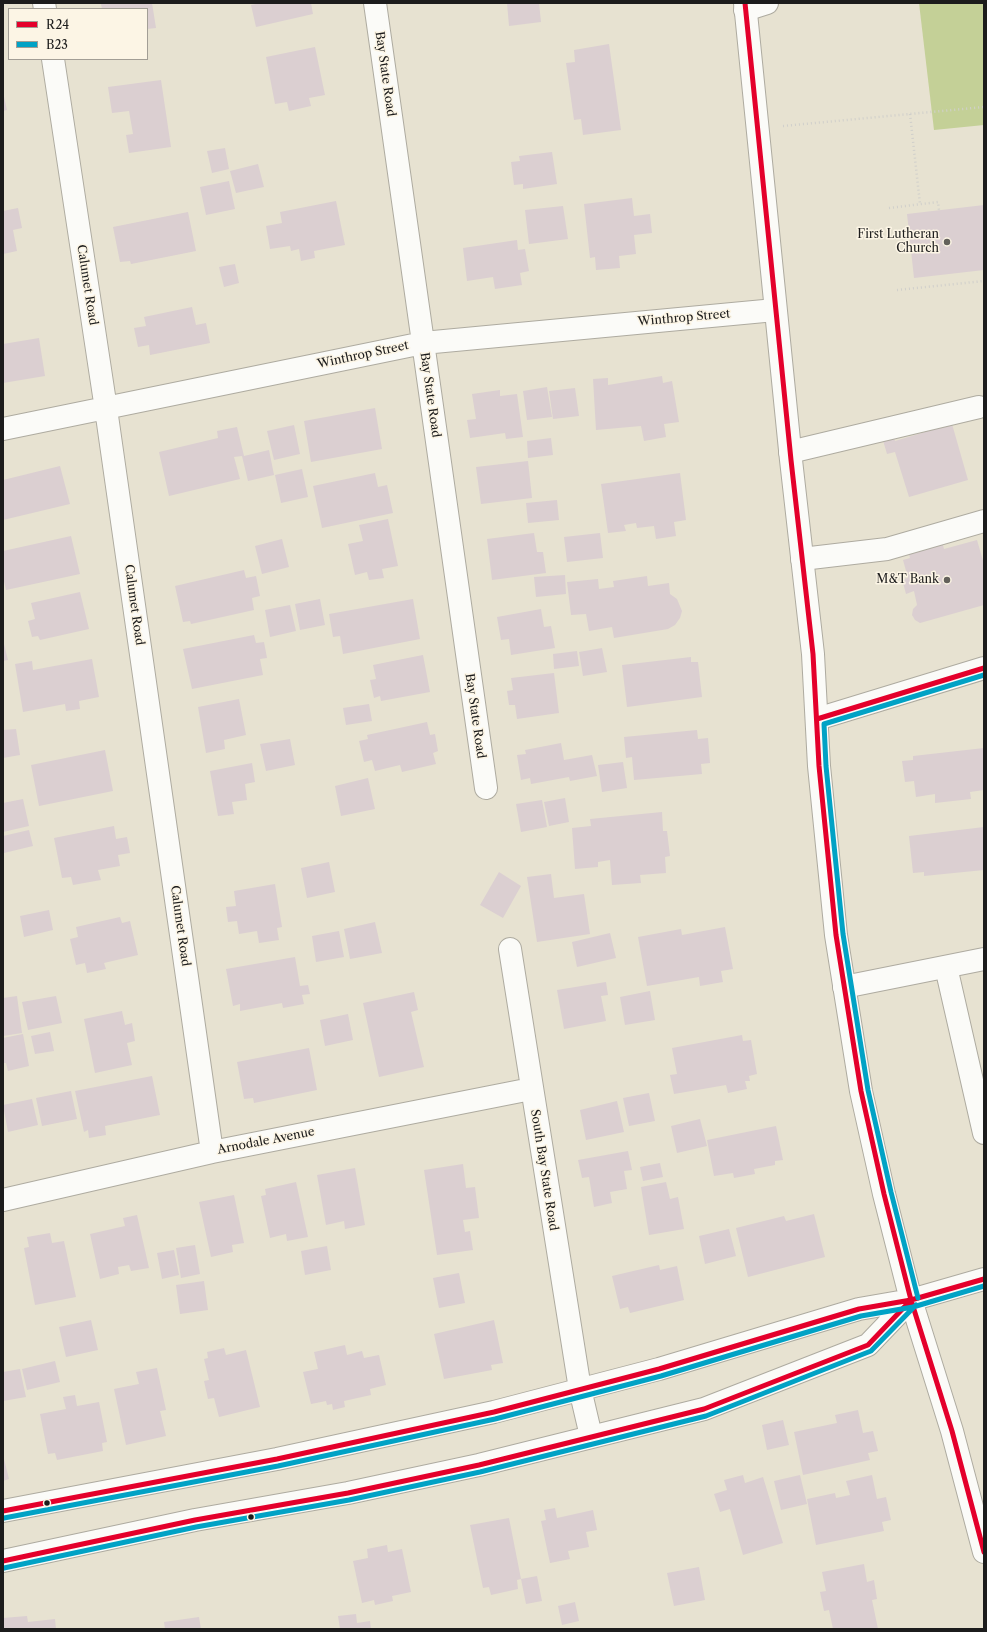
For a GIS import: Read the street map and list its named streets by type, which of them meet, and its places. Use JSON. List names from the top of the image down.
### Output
{
  "streets": {
    "street": [
      "Bay State Road",
      "Calumet Road",
      "Winthrop Street",
      "Arnodale Avenue",
      "South Bay State Road"
    ]
  },
  "crossings": [
    ["Bay State Road", "Winthrop Street"],
    ["Calumet Road", "Winthrop Street"],
    ["Calumet Road", "Arnodale Avenue"],
    ["Arnodale Avenue", "South Bay State Road"]
  ],
  "places": ["First Lutheran Church", "M&T Bank"],
  "lines": ["transit line R24", "transit line B23"],
  "legend": ["R24", "B23"]
}
